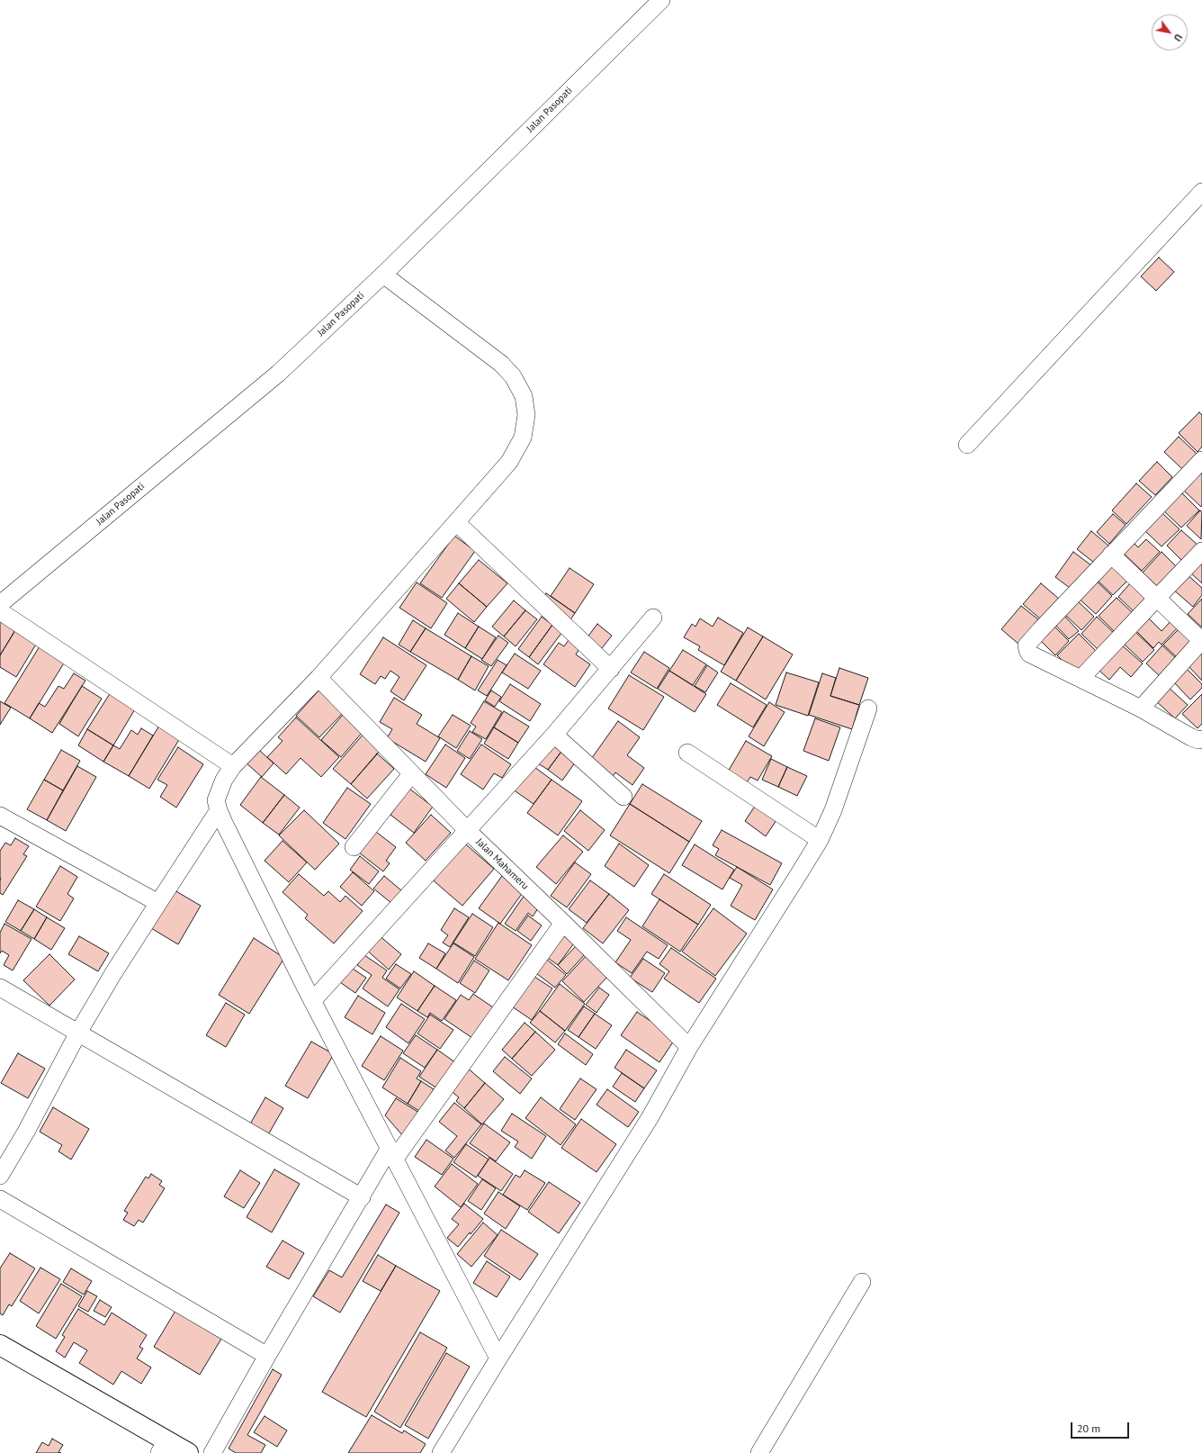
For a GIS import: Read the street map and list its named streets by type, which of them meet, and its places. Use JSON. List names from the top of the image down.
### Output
{
  "streets": {
    "street": ["Jalan Pasopati", "Jalan Mahameru"]
  },
  "scale_bar": "20 m",
  "north": "bottom right"
}
